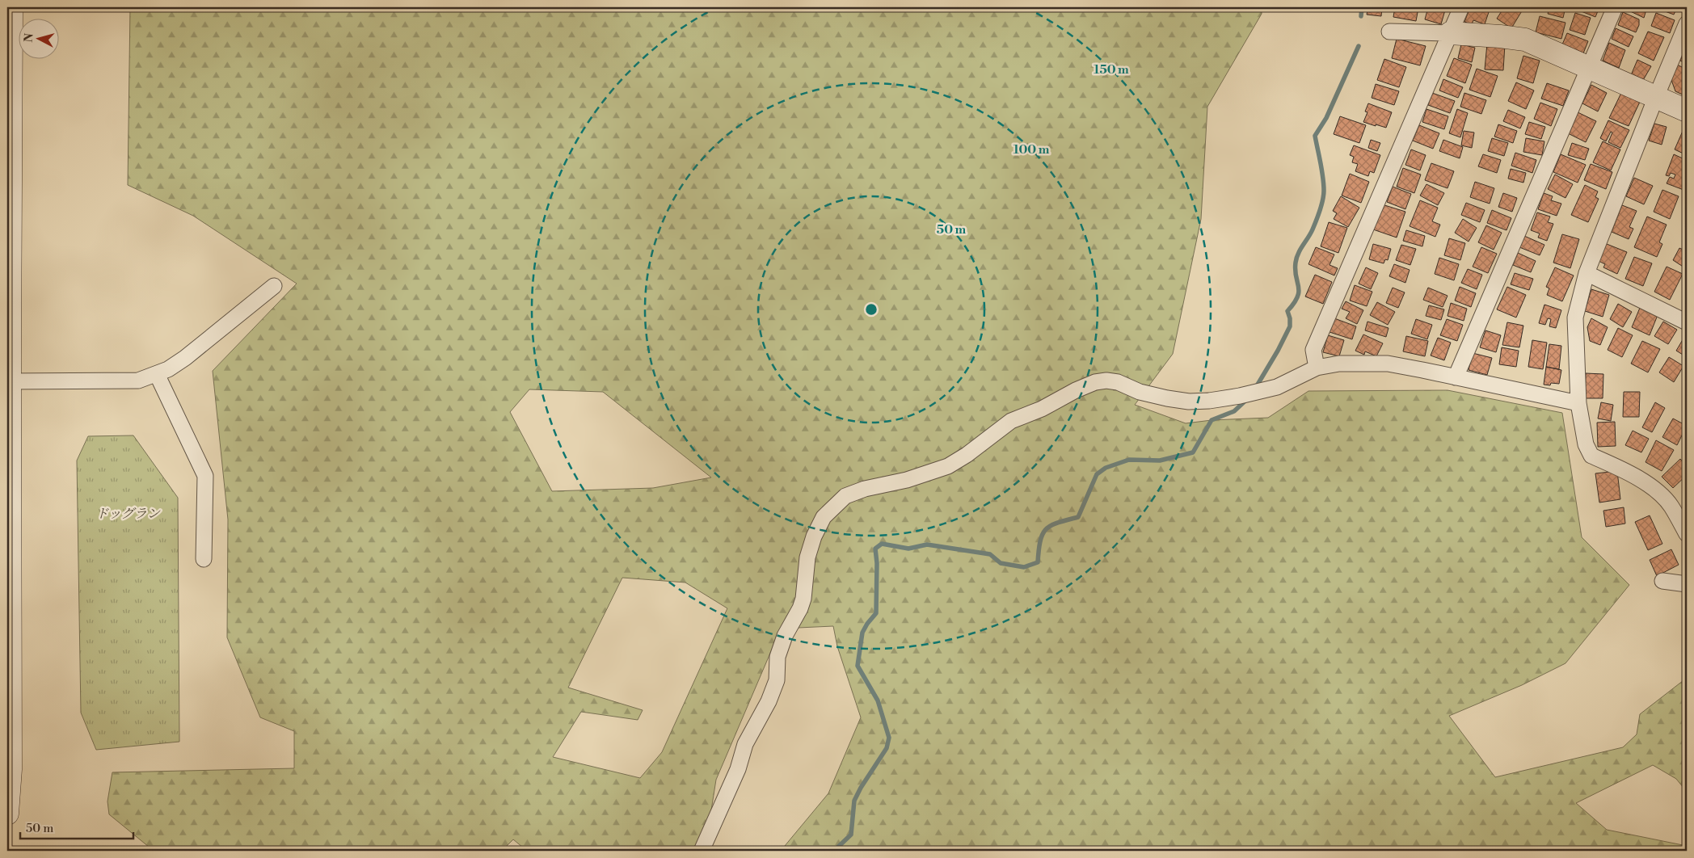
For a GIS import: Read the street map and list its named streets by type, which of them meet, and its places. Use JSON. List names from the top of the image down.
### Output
{
  "parks": ["ドッグラン"],
  "scale_bar": "50 m",
  "north": "left",
  "rings": ["150 m", "100 m", "50 m"]
}
